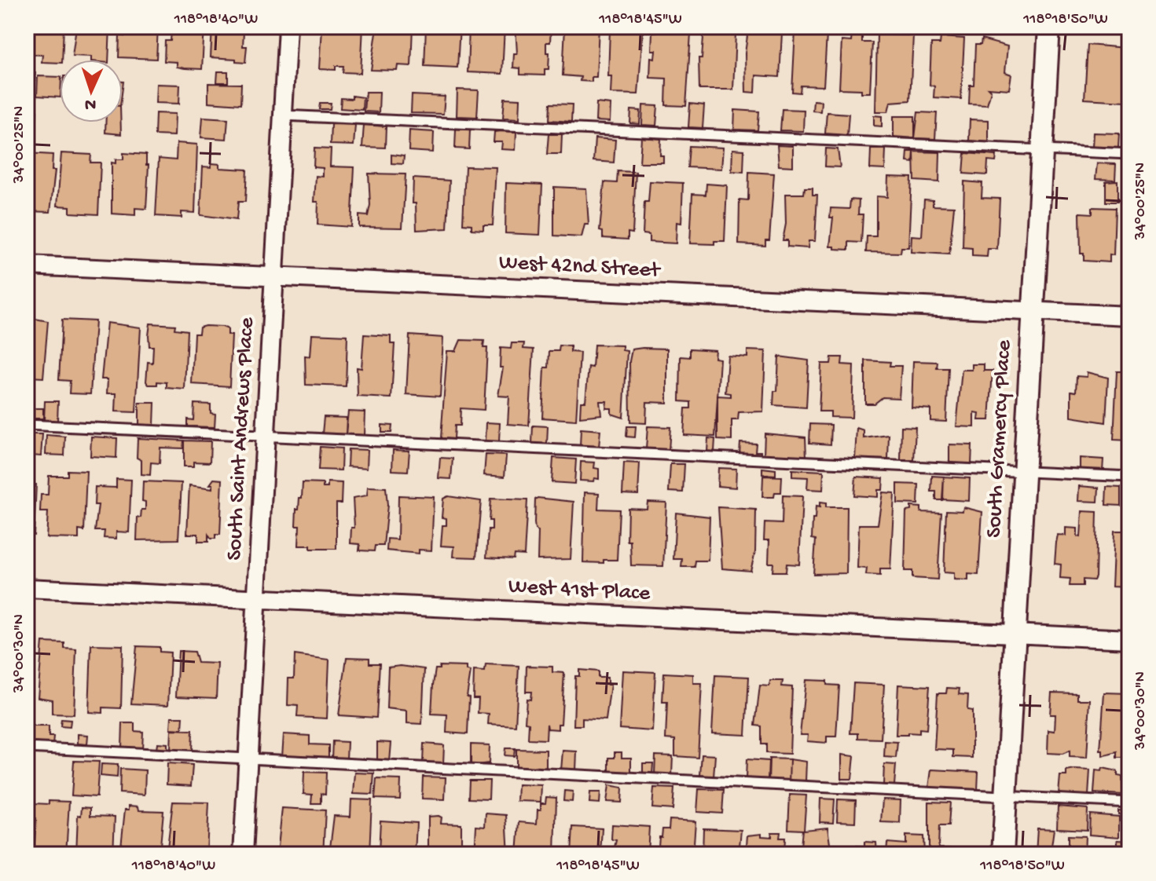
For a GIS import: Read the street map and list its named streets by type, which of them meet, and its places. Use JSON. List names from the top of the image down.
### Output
{
  "streets": {
    "street": [
      "West 42nd Street",
      "South Saint Andrews Place",
      "South Gramercy Place",
      "West 41st Place"
    ]
  },
  "crossings": [
    ["West 42nd Street", "South Saint Andrews Place"],
    ["West 42nd Street", "South Gramercy Place"],
    ["South Saint Andrews Place", "West 41st Place"],
    ["South Gramercy Place", "West 41st Place"]
  ],
  "north": "bottom",
  "coordinates": [
    "118°18'40\"W",
    "118°18'45\"W",
    "118°18'50\"W",
    "34°00'25\"N",
    "34°00'30\"N"
  ]
}
